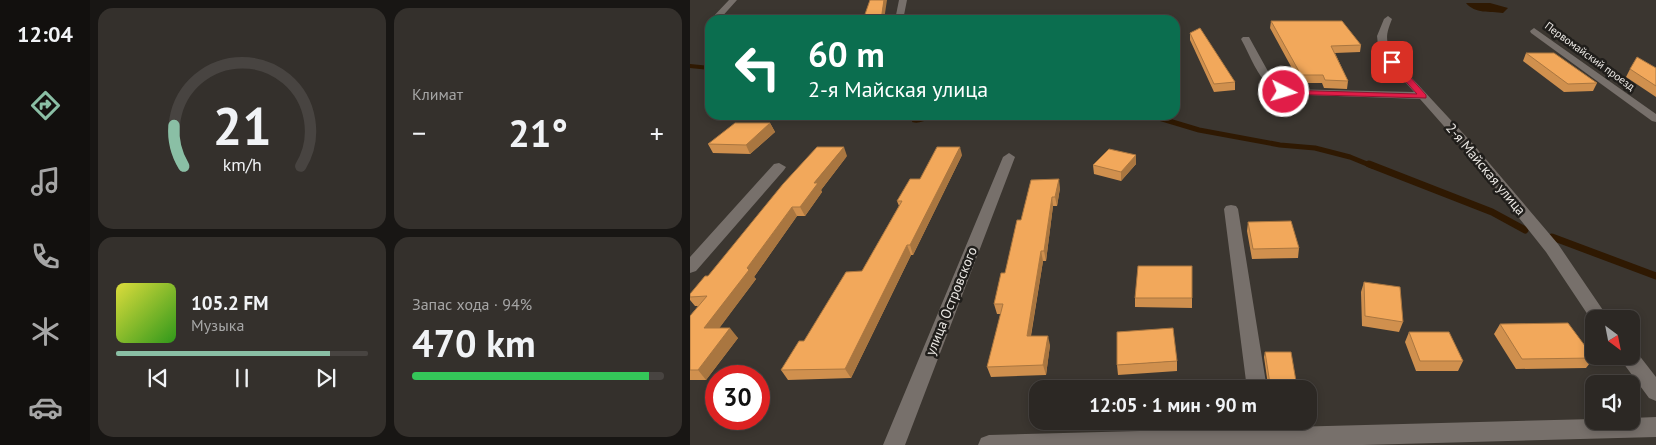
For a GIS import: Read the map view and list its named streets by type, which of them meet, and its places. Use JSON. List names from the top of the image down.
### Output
{
  "streets": {
    "street": ["Первомайский проезд", "2-я Майская улица", "улица Островского"]
  },
  "north": "bottom right",
  "page": {
    "tabs": "12:04",
    "tile": [
      "Климат",
      ["Запас хода · 94%", "470 km"]
    ],
    "turn": ["60 m", "2-я Майская улица"],
    "heat": ["−", "21°", "+"],
    "song": ["105.2 FM", "Музыка"],
    "limit": "30",
    "trip": "12:05 · 1 мин · 90 m",
    "gauge": ["21", "km/h"]
  }
}
